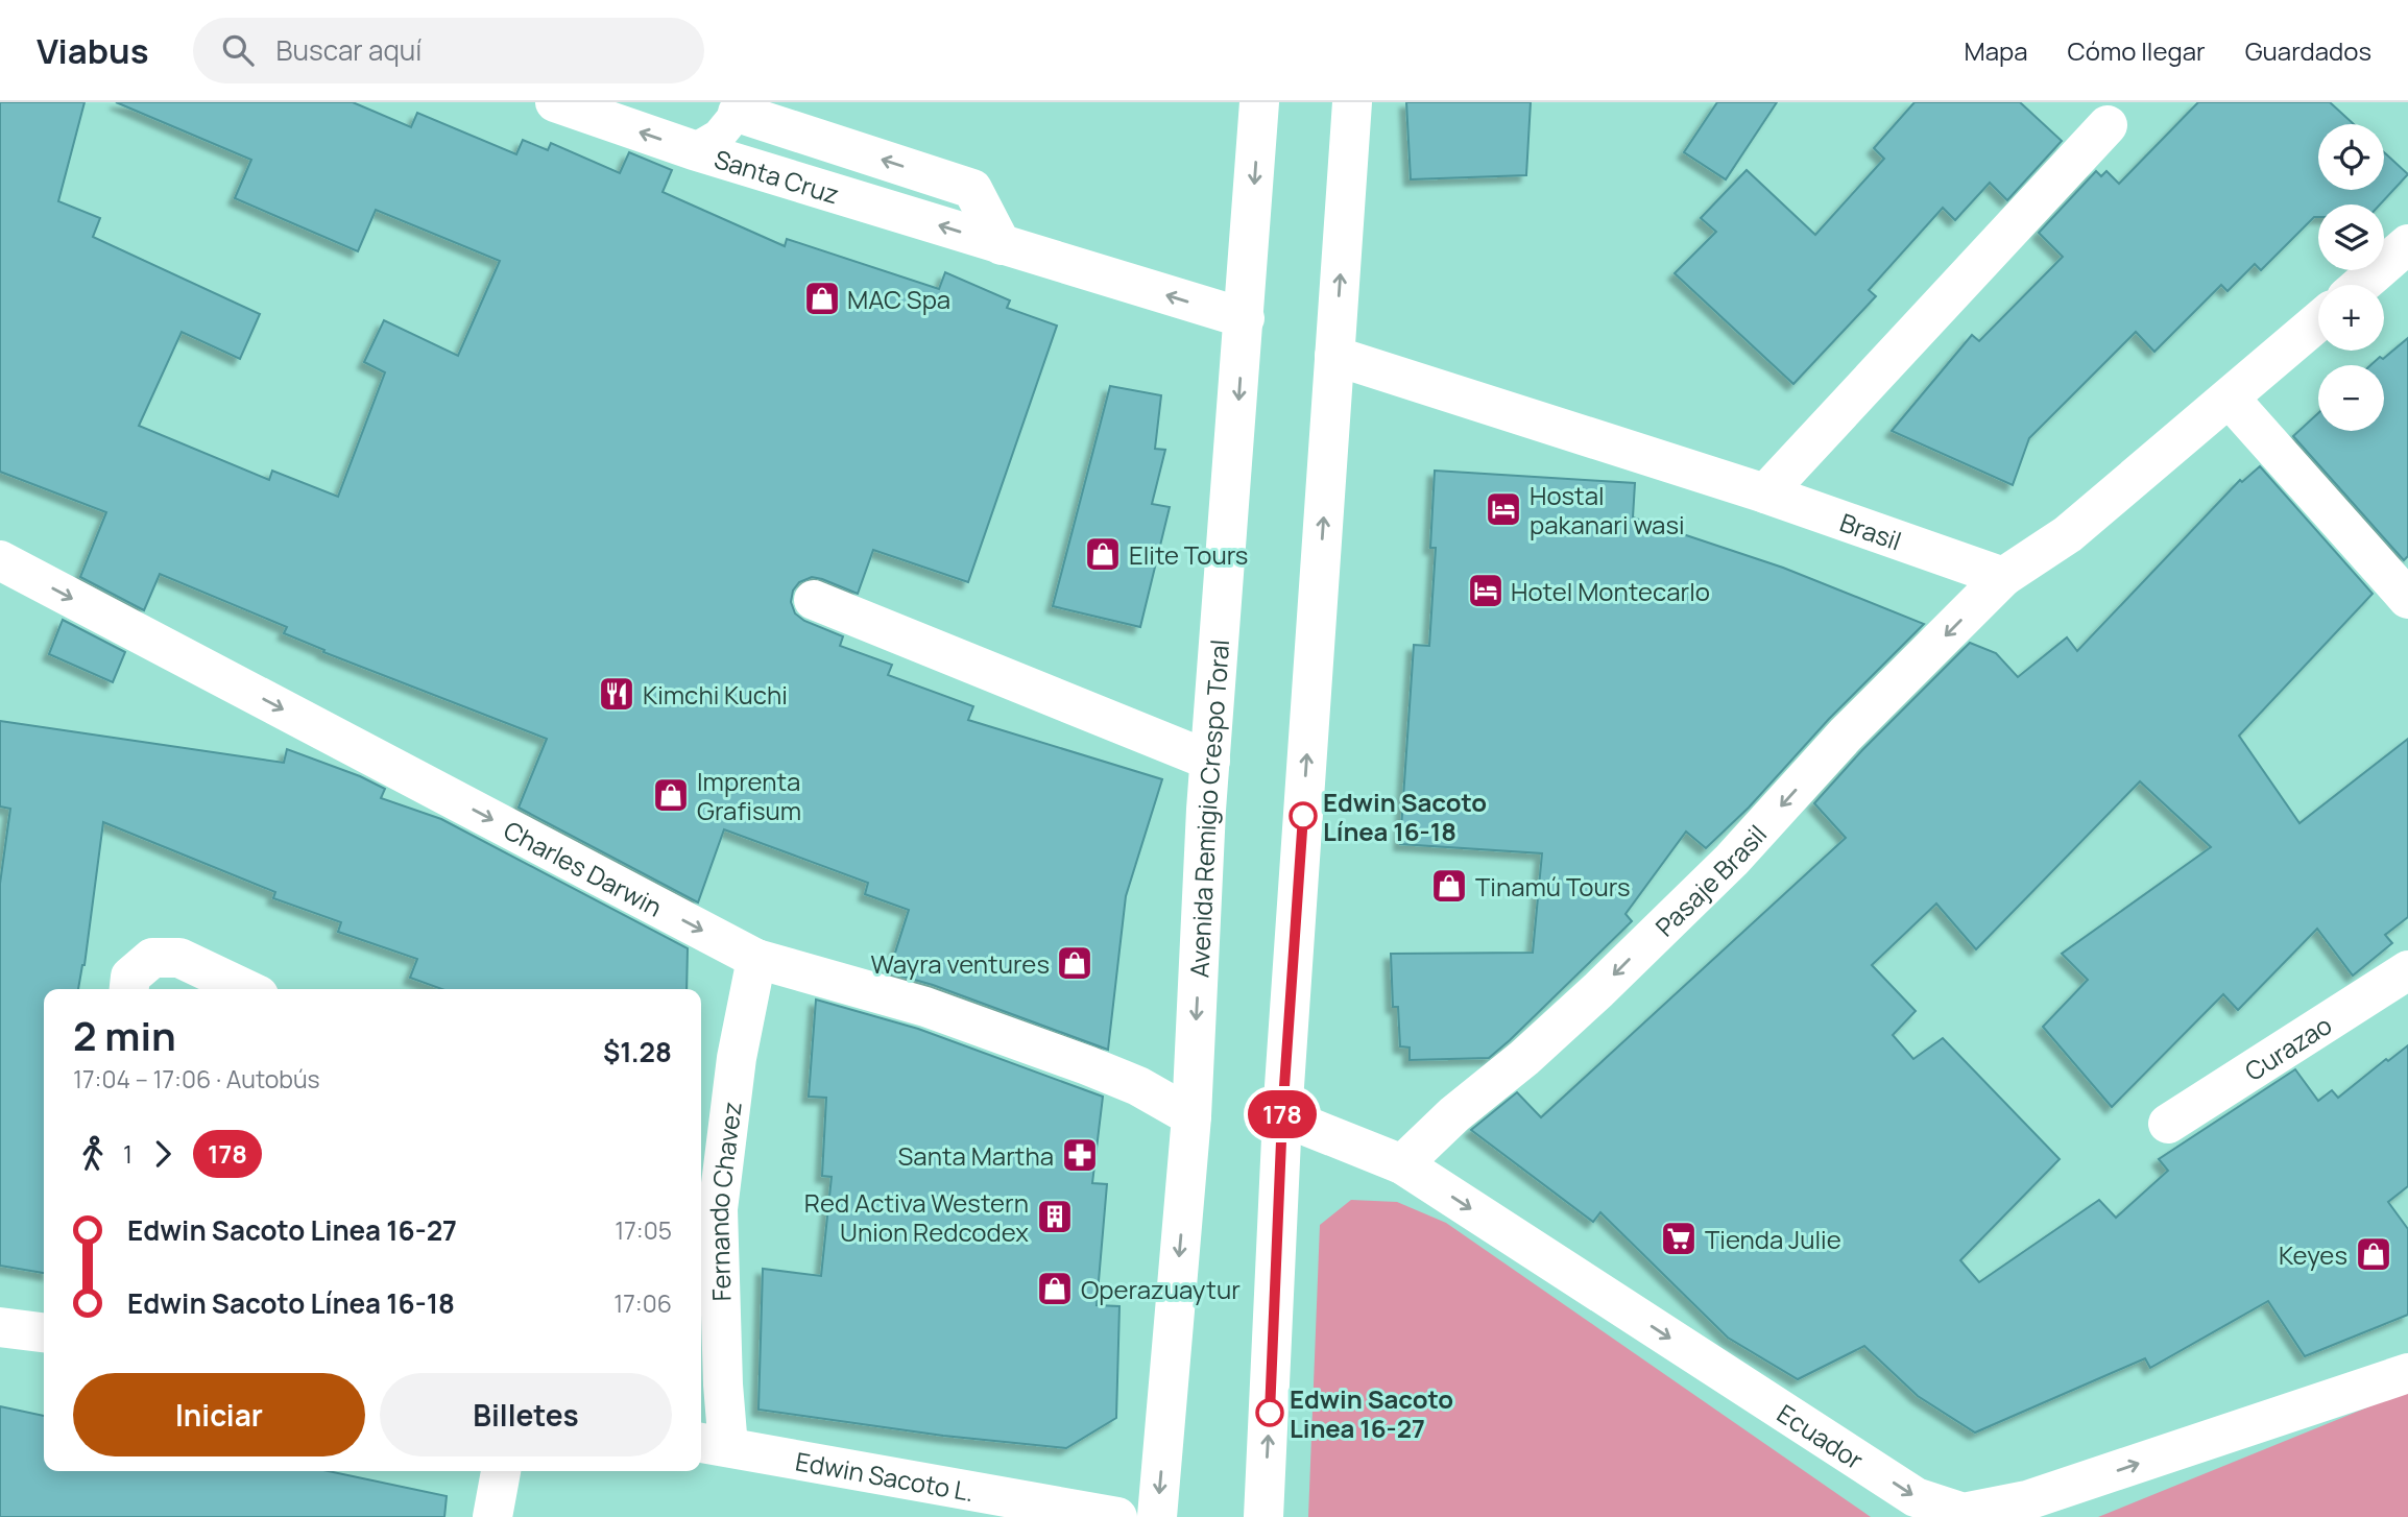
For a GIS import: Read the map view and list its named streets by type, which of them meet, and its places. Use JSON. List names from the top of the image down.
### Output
{
  "streets": {
    "street": [
      "Santa Cruz",
      "Brasil",
      "Avenida Remigio Crespo Toral",
      "Charles Darwin",
      "Pasaje Brasil",
      "Curazao",
      "Fernando Chavez",
      "Ecuador",
      "Edwin Sacoto L."
    ]
  },
  "crossings": [
    ["Santa Cruz", "Avenida Remigio Crespo Toral"],
    ["Brasil", "Pasaje Brasil"],
    ["Avenida Remigio Crespo Toral", "Charles Darwin"],
    ["Charles Darwin", "Fernando Chavez"],
    ["Pasaje Brasil", "Ecuador"],
    ["Fernando Chavez", "Edwin Sacoto L."]
  ],
  "one_way": [
    "Santa Cruz",
    "Charles Darwin",
    "Pasaje Brasil",
    "Ecuador"
  ],
  "places": {
    "shop": [
      "MAC Spa",
      "Elite Tours",
      "Imprenta Grafisum",
      "Tinamú Tours",
      "Wayra ventures",
      "Keyes",
      "Operazuaytur"
    ],
    "hotel": ["Hostal pakanari wasi", "Hotel Montecarlo"],
    "restaurant": ["Kimchi Kuchi"],
    "other": ["Edwin Sacoto Línea 16-18", "Edwin Sacoto Linea 16-27"],
    "pharmacy": ["Santa Martha"],
    "building": ["Red Activa Western Union Redcodex"],
    "supermarket": ["Tienda Julie"]
  },
  "lines": ["bus line 178"],
  "page": {
    "header": "Viabus",
    "search": "Buscar aquí",
    "nav": ["Mapa", "Cómo llegar", "Guardados"],
    "on_map": "178",
    "map_buttons": ["+", "−"],
    "heading": ["2 min", "17:04 – 17:06 · Autobús", "$1.28"],
    "legs": ["1", "178"],
    "list": [
      {
        "name": "Edwin Sacoto Linea 16-27",
        "value": "17:05"
      },
      {
        "name": "Edwin Sacoto Línea 16-18",
        "value": "17:06"
      }
    ],
    "buttons": ["Iniciar", "Billetes"]
  }
}
